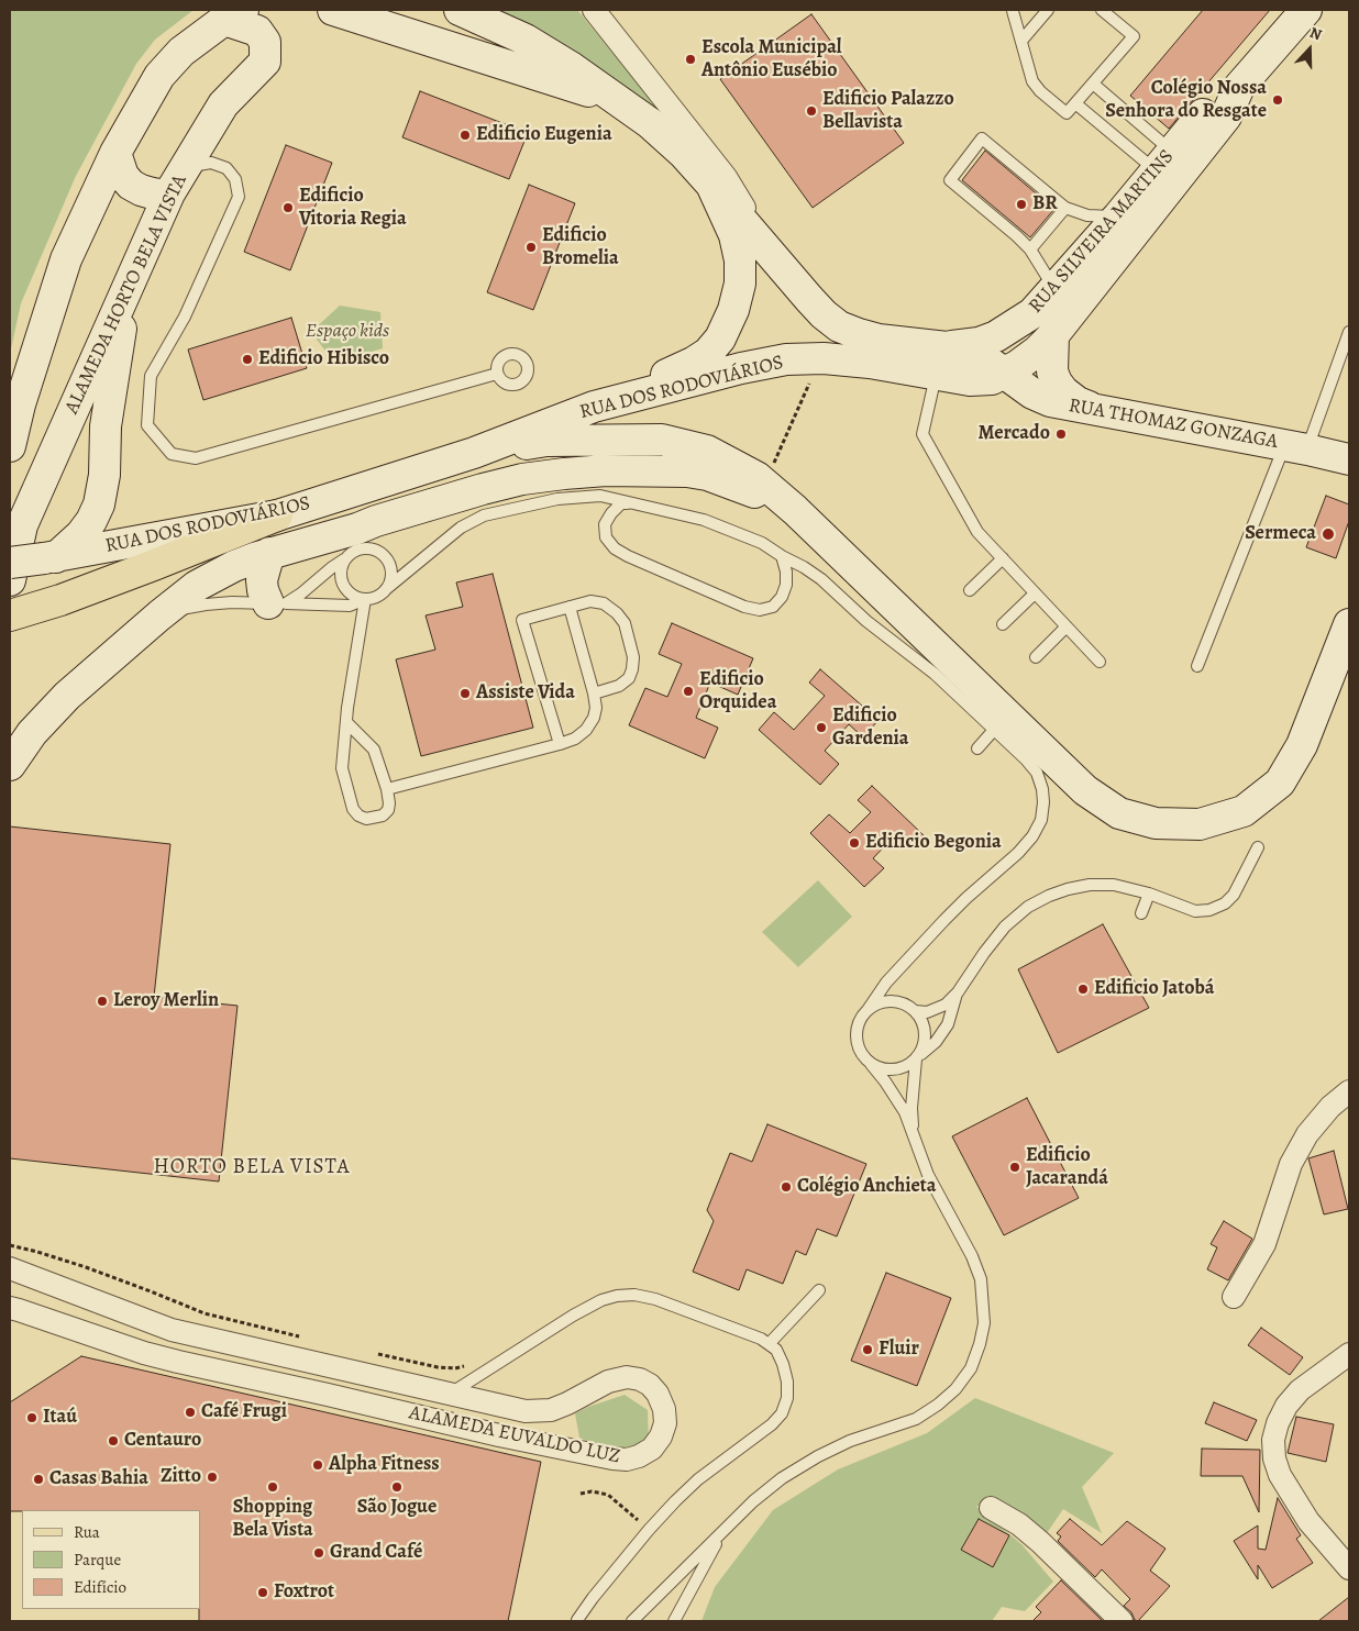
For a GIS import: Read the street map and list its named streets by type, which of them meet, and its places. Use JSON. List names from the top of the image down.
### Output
{
  "streets": {
    "main road": [
      "RUA SILVEIRA MARTINS",
      "ALAMEDA HORTO BELA VISTA",
      "RUA DOS RODOVIÁRIOS",
      "RUA THOMAZ GONZAGA"
    ],
    "street": ["ALAMEDA EUVALDO LUZ"]
  },
  "crossings": [
    ["RUA SILVEIRA MARTINS", "RUA DOS RODOVIÁRIOS"],
    ["RUA SILVEIRA MARTINS", "RUA THOMAZ GONZAGA"],
    ["RUA DOS RODOVIÁRIOS", "RUA THOMAZ GONZAGA"]
  ],
  "districts": ["HORTO BELA VISTA"],
  "parks": ["Espaço kids"],
  "places": [
    "Escola Municipal Antônio Eusébio",
    "Colégio Nossa Senhora do Resgate",
    "Edificio Palazzo Bellavista",
    "Edificio Eugenia",
    "BR",
    "Edificio Vitoria Regia",
    "Edificio Bromelia",
    "Edificio Hibisco",
    "Mercado",
    "Sermeca",
    "Edificio Orquidea",
    "Assiste Vida",
    "Edificio Gardenia",
    "Edificio Begonia",
    "Edificio Jatobá",
    "Leroy Merlin",
    "Edificio Jacarandá",
    "Colégio Anchieta",
    "Fluir",
    "Café Frugi",
    "Itaú",
    "Centauro",
    "Alpha Fitness",
    "Zitto",
    "Casas Bahia",
    "Shopping Bela Vista",
    "São Jogue",
    "Grand Café",
    "Foxtrot"
  ],
  "legend": ["Rua", "Parque", "Edifício"],
  "north": "top"
}
